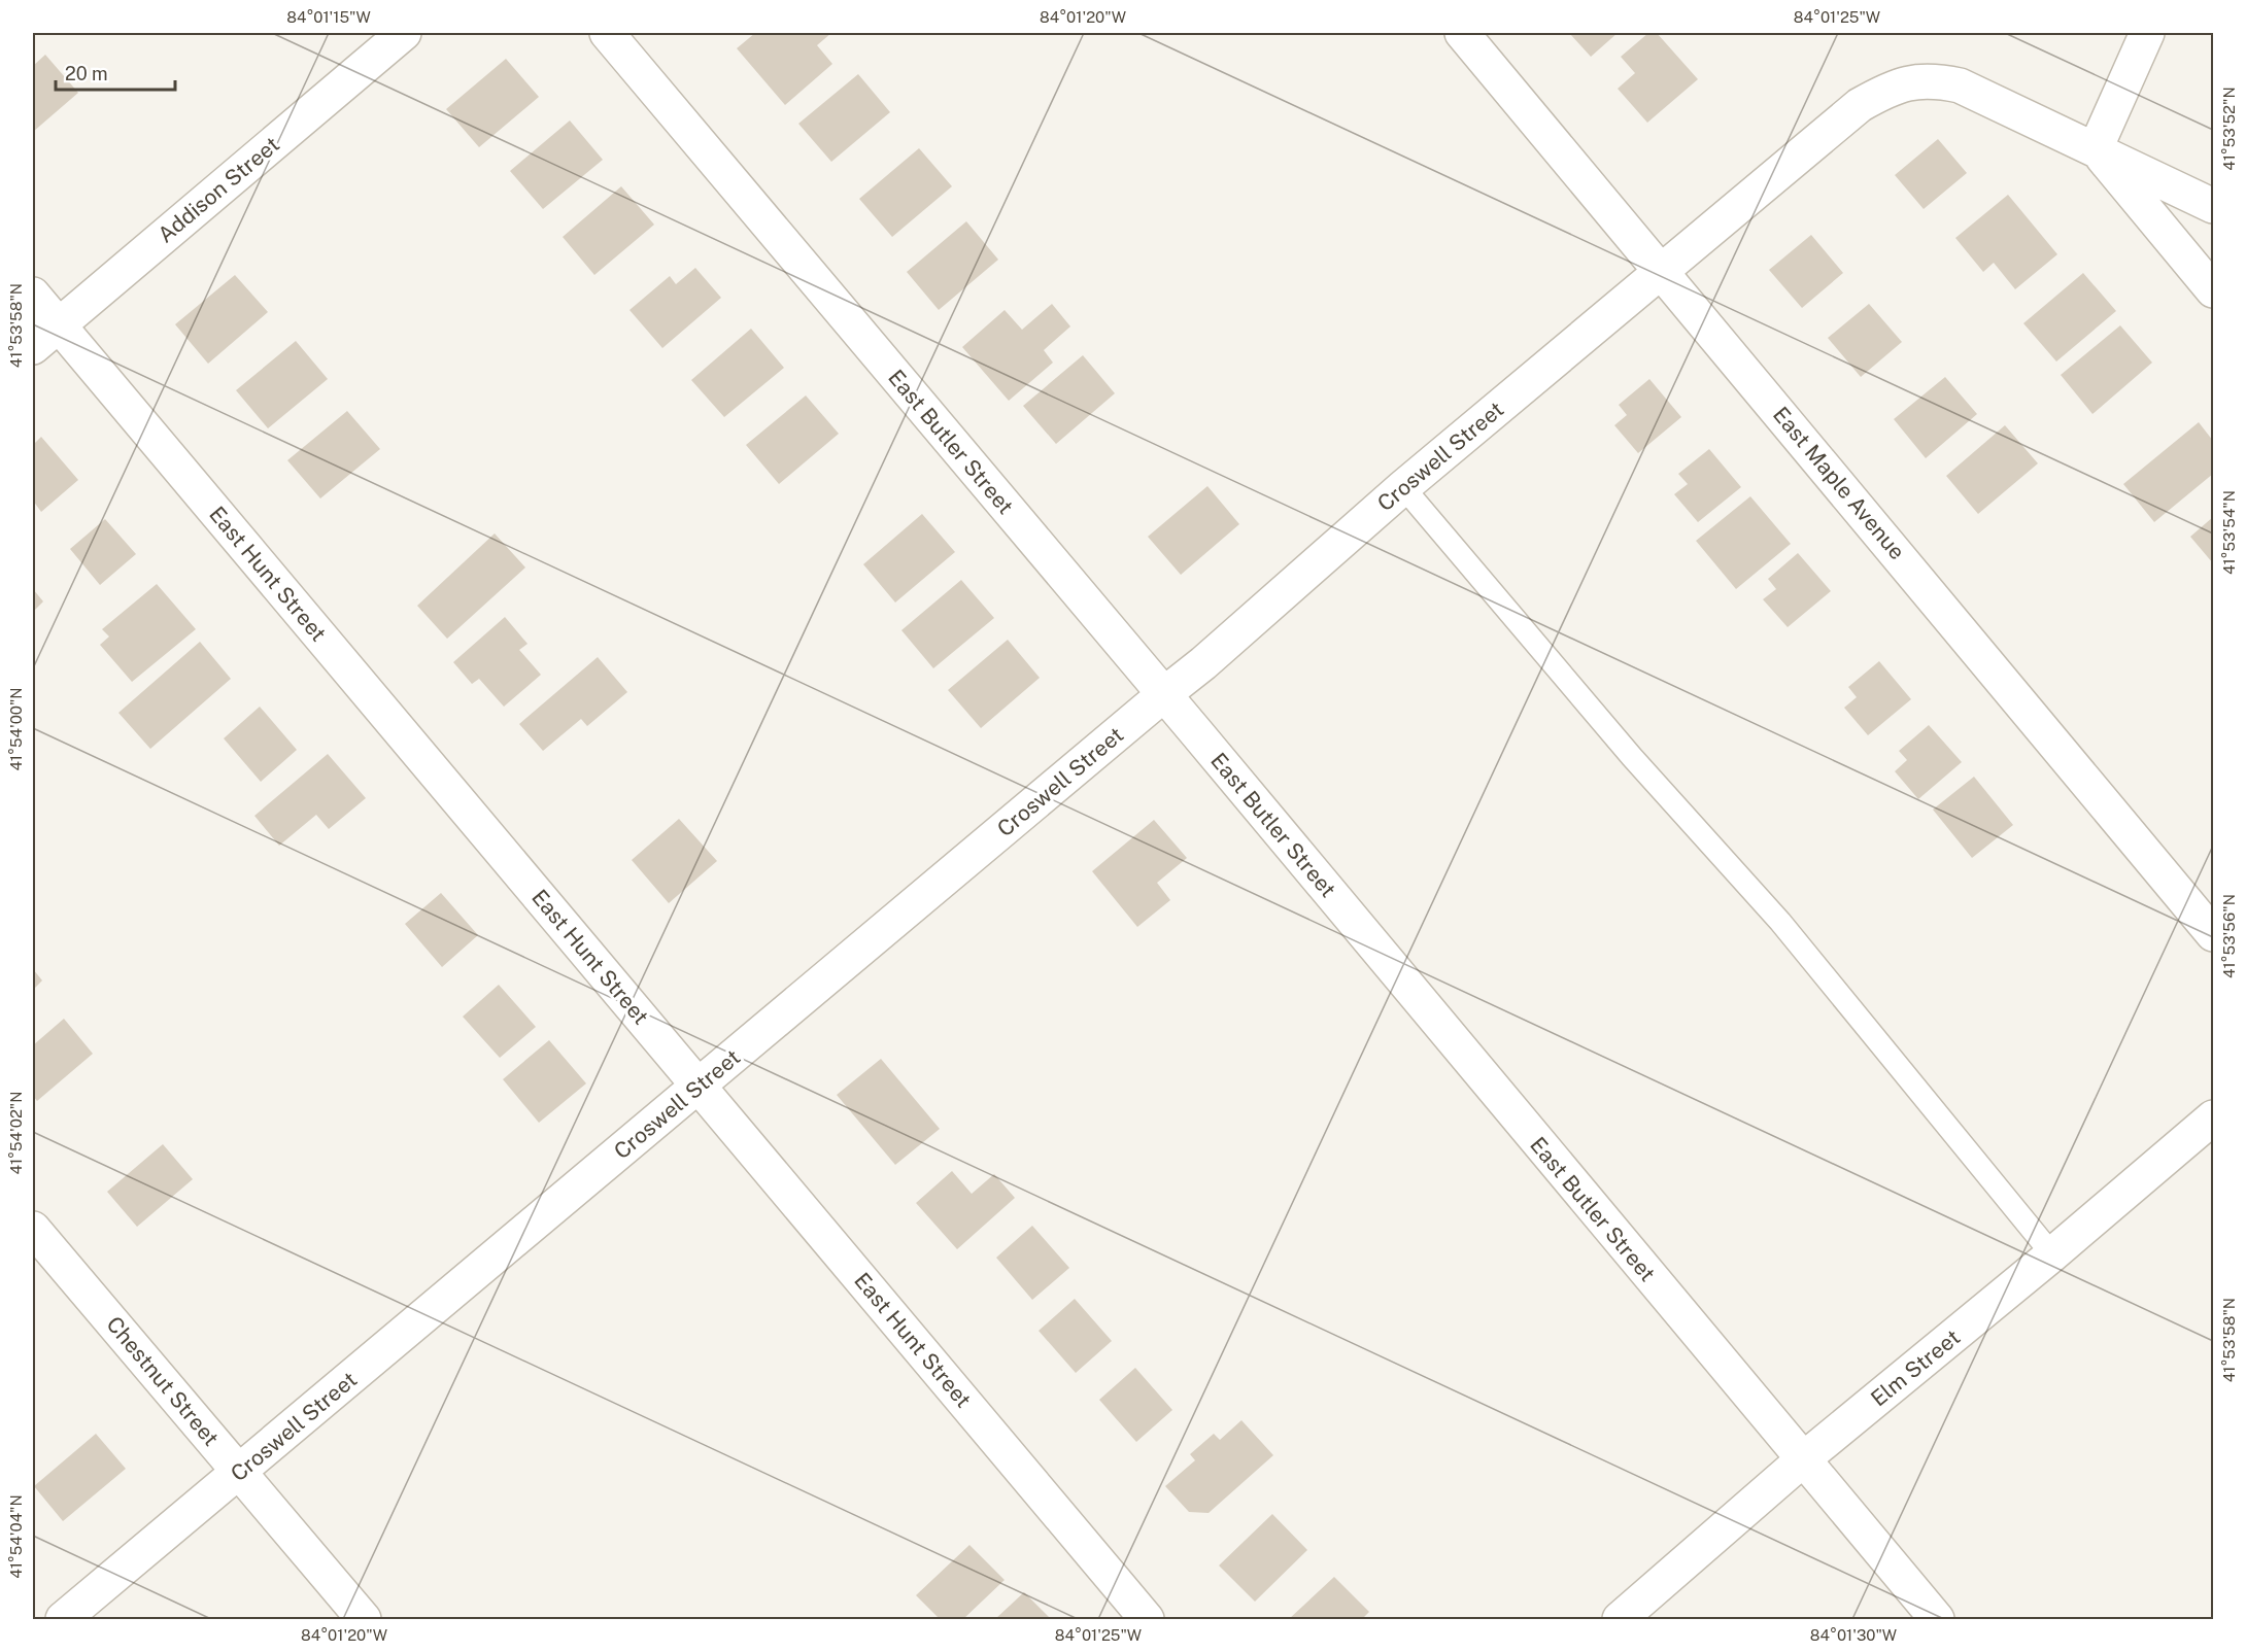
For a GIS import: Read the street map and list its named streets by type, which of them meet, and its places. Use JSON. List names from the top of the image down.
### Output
{
  "streets": {
    "street": [
      "Addison Street",
      "East Butler Street",
      "Croswell Street",
      "East Maple Avenue",
      "East Hunt Street",
      "Elm Street",
      "Chestnut Street"
    ]
  },
  "crossings": [
    ["Addison Street", "East Hunt Street"],
    ["East Butler Street", "Croswell Street"],
    ["East Butler Street", "Elm Street"],
    ["Croswell Street", "East Maple Avenue"],
    ["Croswell Street", "East Hunt Street"],
    ["Croswell Street", "Chestnut Street"]
  ],
  "scale_bar": "20 m",
  "coordinates": [
    "84°01'15\"W",
    "84°01'20\"W",
    "84°01'25\"W",
    "41°53'52\"N",
    "41°53'58\"N",
    "41°53'54\"N",
    "41°54'00\"N",
    "41°53'56\"N",
    "41°54'02\"N",
    "41°54'04\"N",
    "84°01'30\"W"
  ]
}
